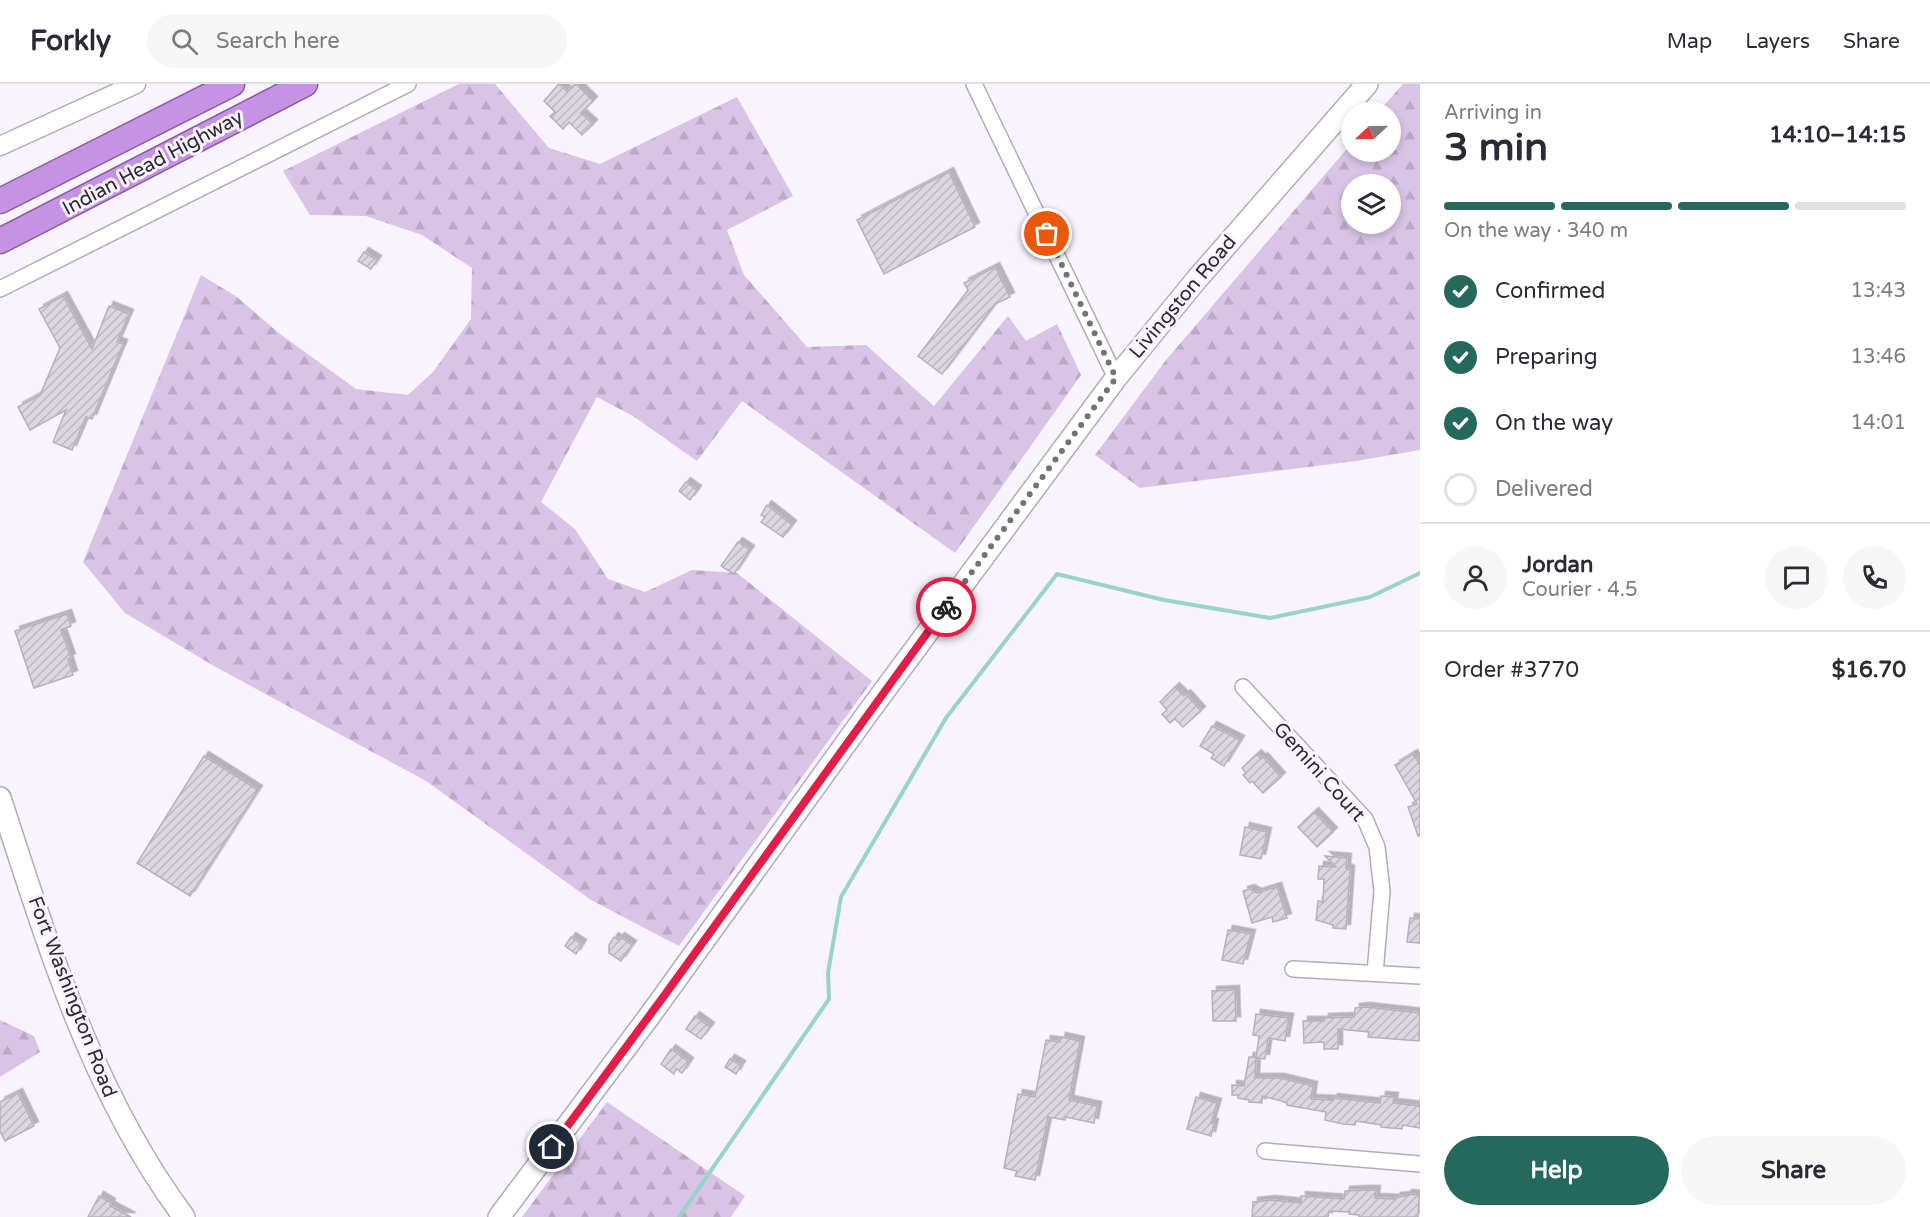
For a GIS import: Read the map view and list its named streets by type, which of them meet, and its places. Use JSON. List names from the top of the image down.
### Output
{
  "streets": {
    "highway": ["Indian Head Highway"],
    "main road": ["Livingston Road", "Fort Washington Road"],
    "street": ["Gemini Court"]
  },
  "north": "left",
  "page": {
    "header": "Forkly",
    "search": "Search here",
    "nav": ["Map", "Layers", "Share"],
    "heading": ["3 min", "Arriving in", "14:10–14:15"],
    "panel": [
      "Jordan",
      "Courier · 4.5",
      "Order #3770",
      "$16.70"
    ],
    "bar": "On the way · 340 m",
    "list": [
      ["Confirmed", "13:43"],
      ["Preparing", "13:46"],
      ["On the way", "14:01"],
      "Delivered"
    ],
    "buttons": ["Help", "Share"]
  }
}
